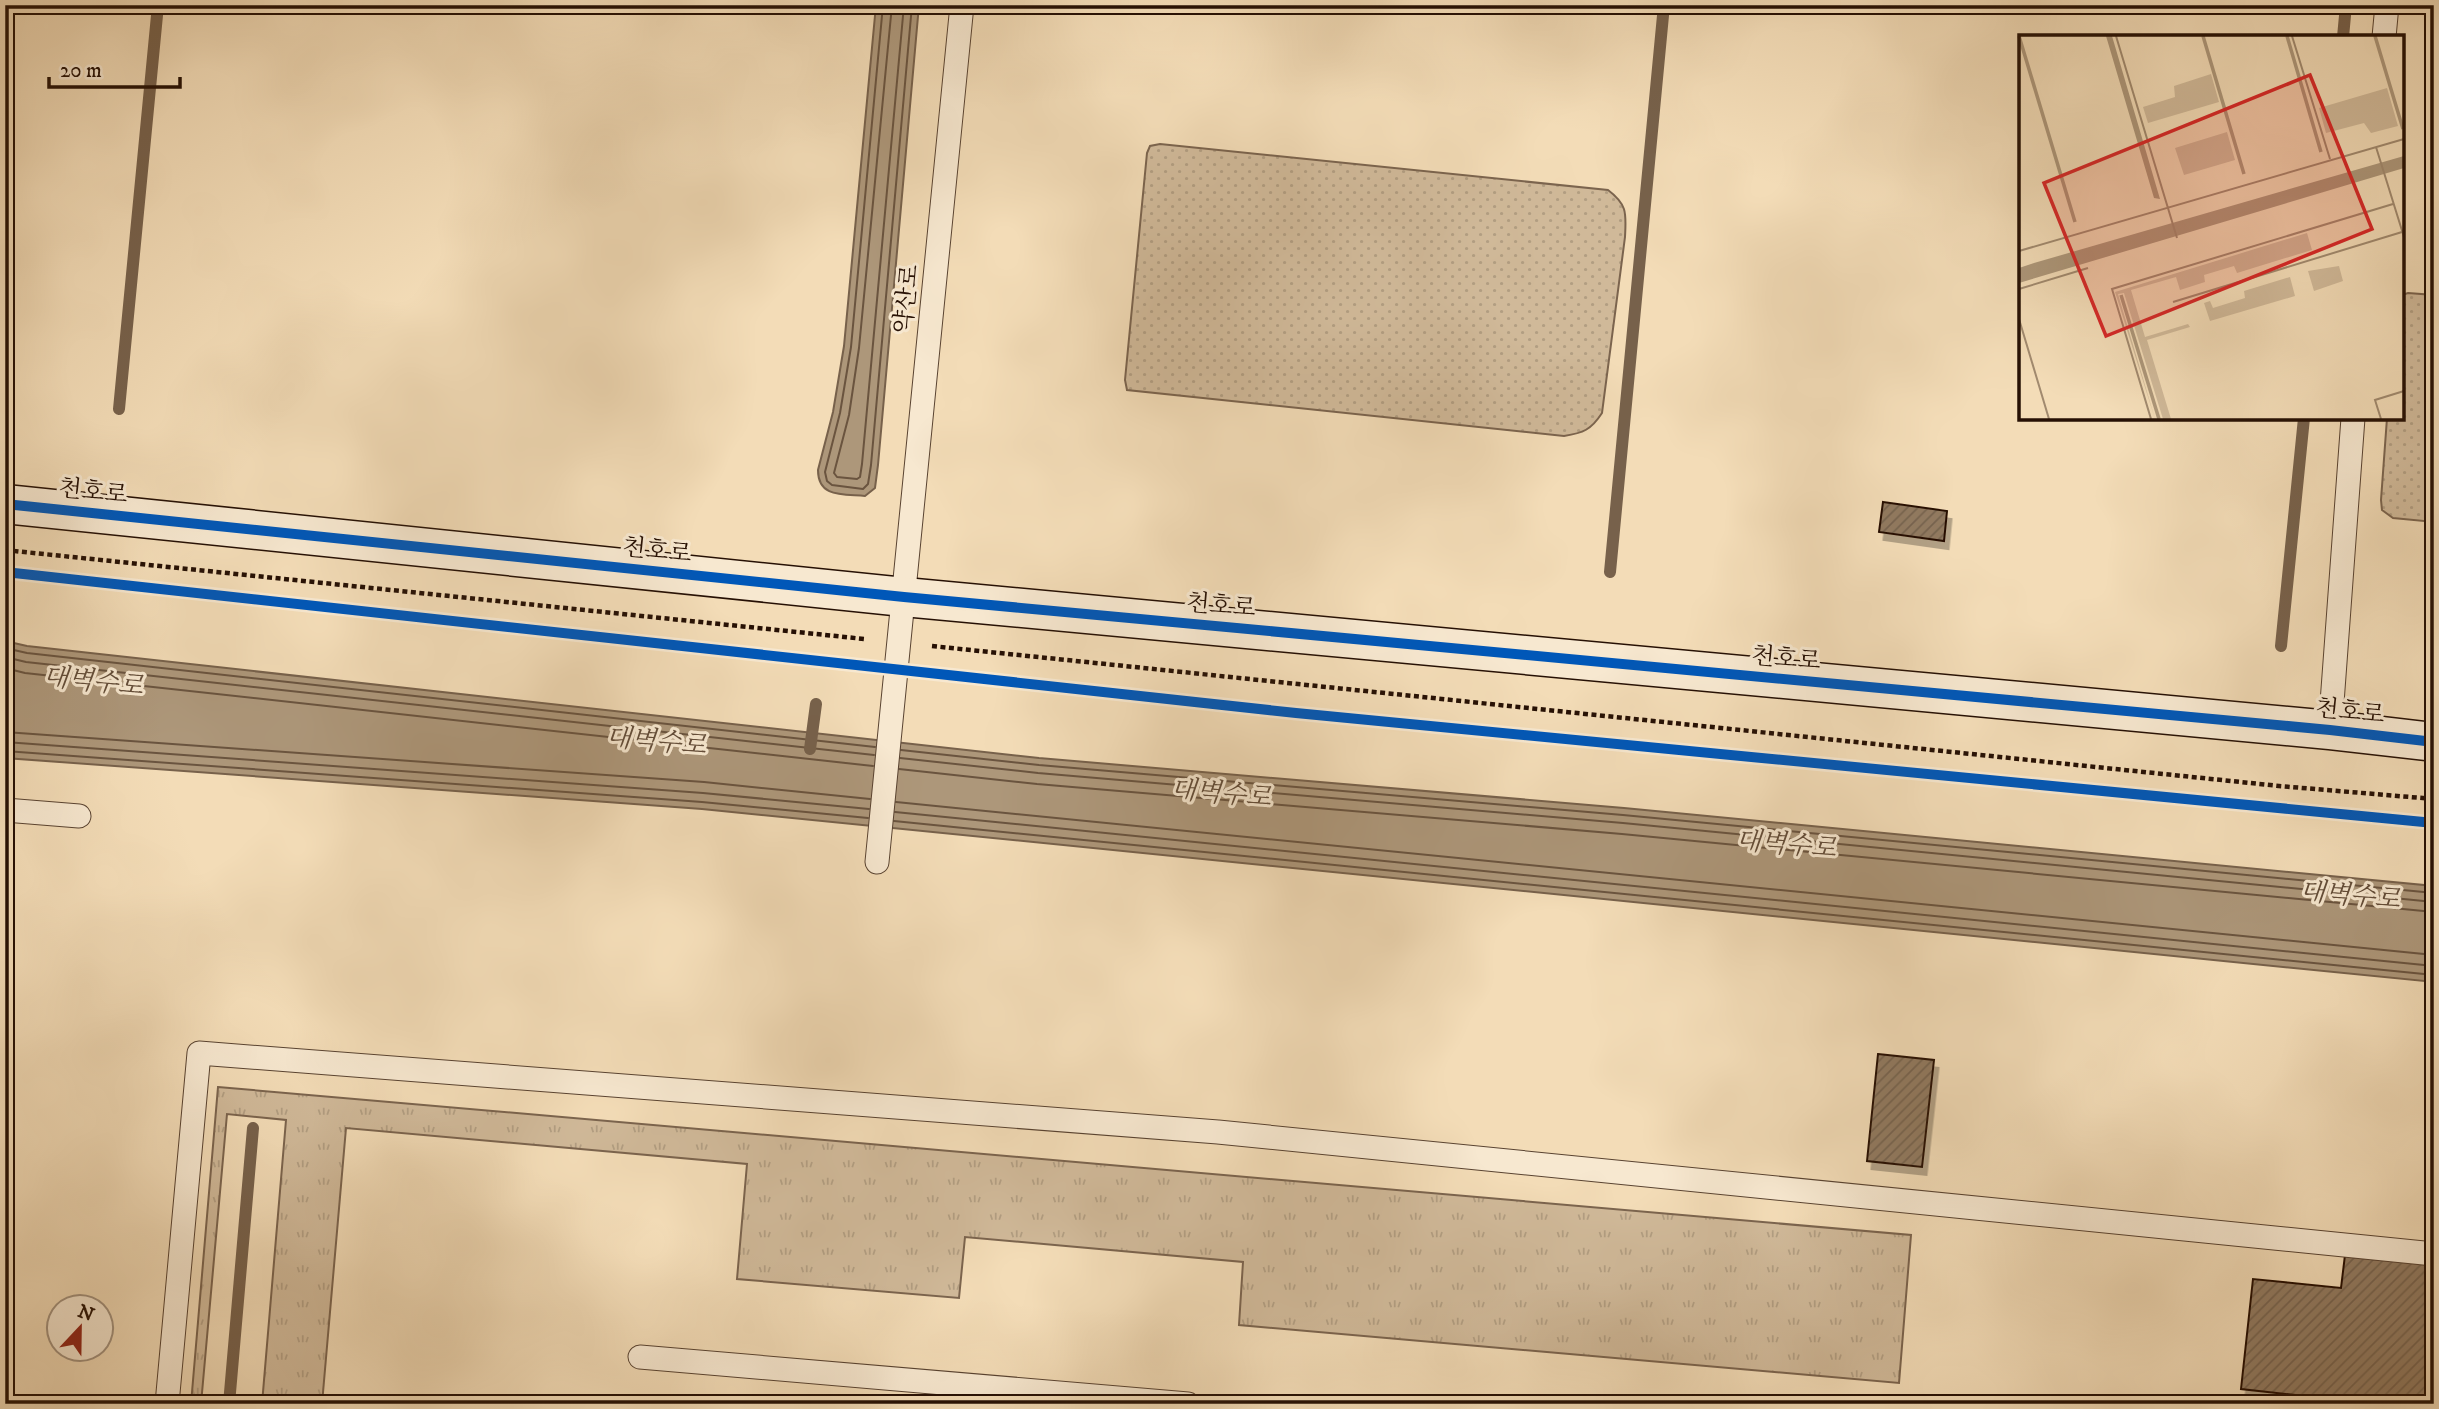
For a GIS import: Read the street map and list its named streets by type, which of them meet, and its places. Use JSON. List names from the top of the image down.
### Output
{
  "streets": {
    "street": ["천호로"],
    "lane": ["약산로"]
  },
  "crossings": [
    ["약산로", "천호로"]
  ],
  "water": ["대벽수로"],
  "scale_bar": "20 m",
  "north": "top"
}
